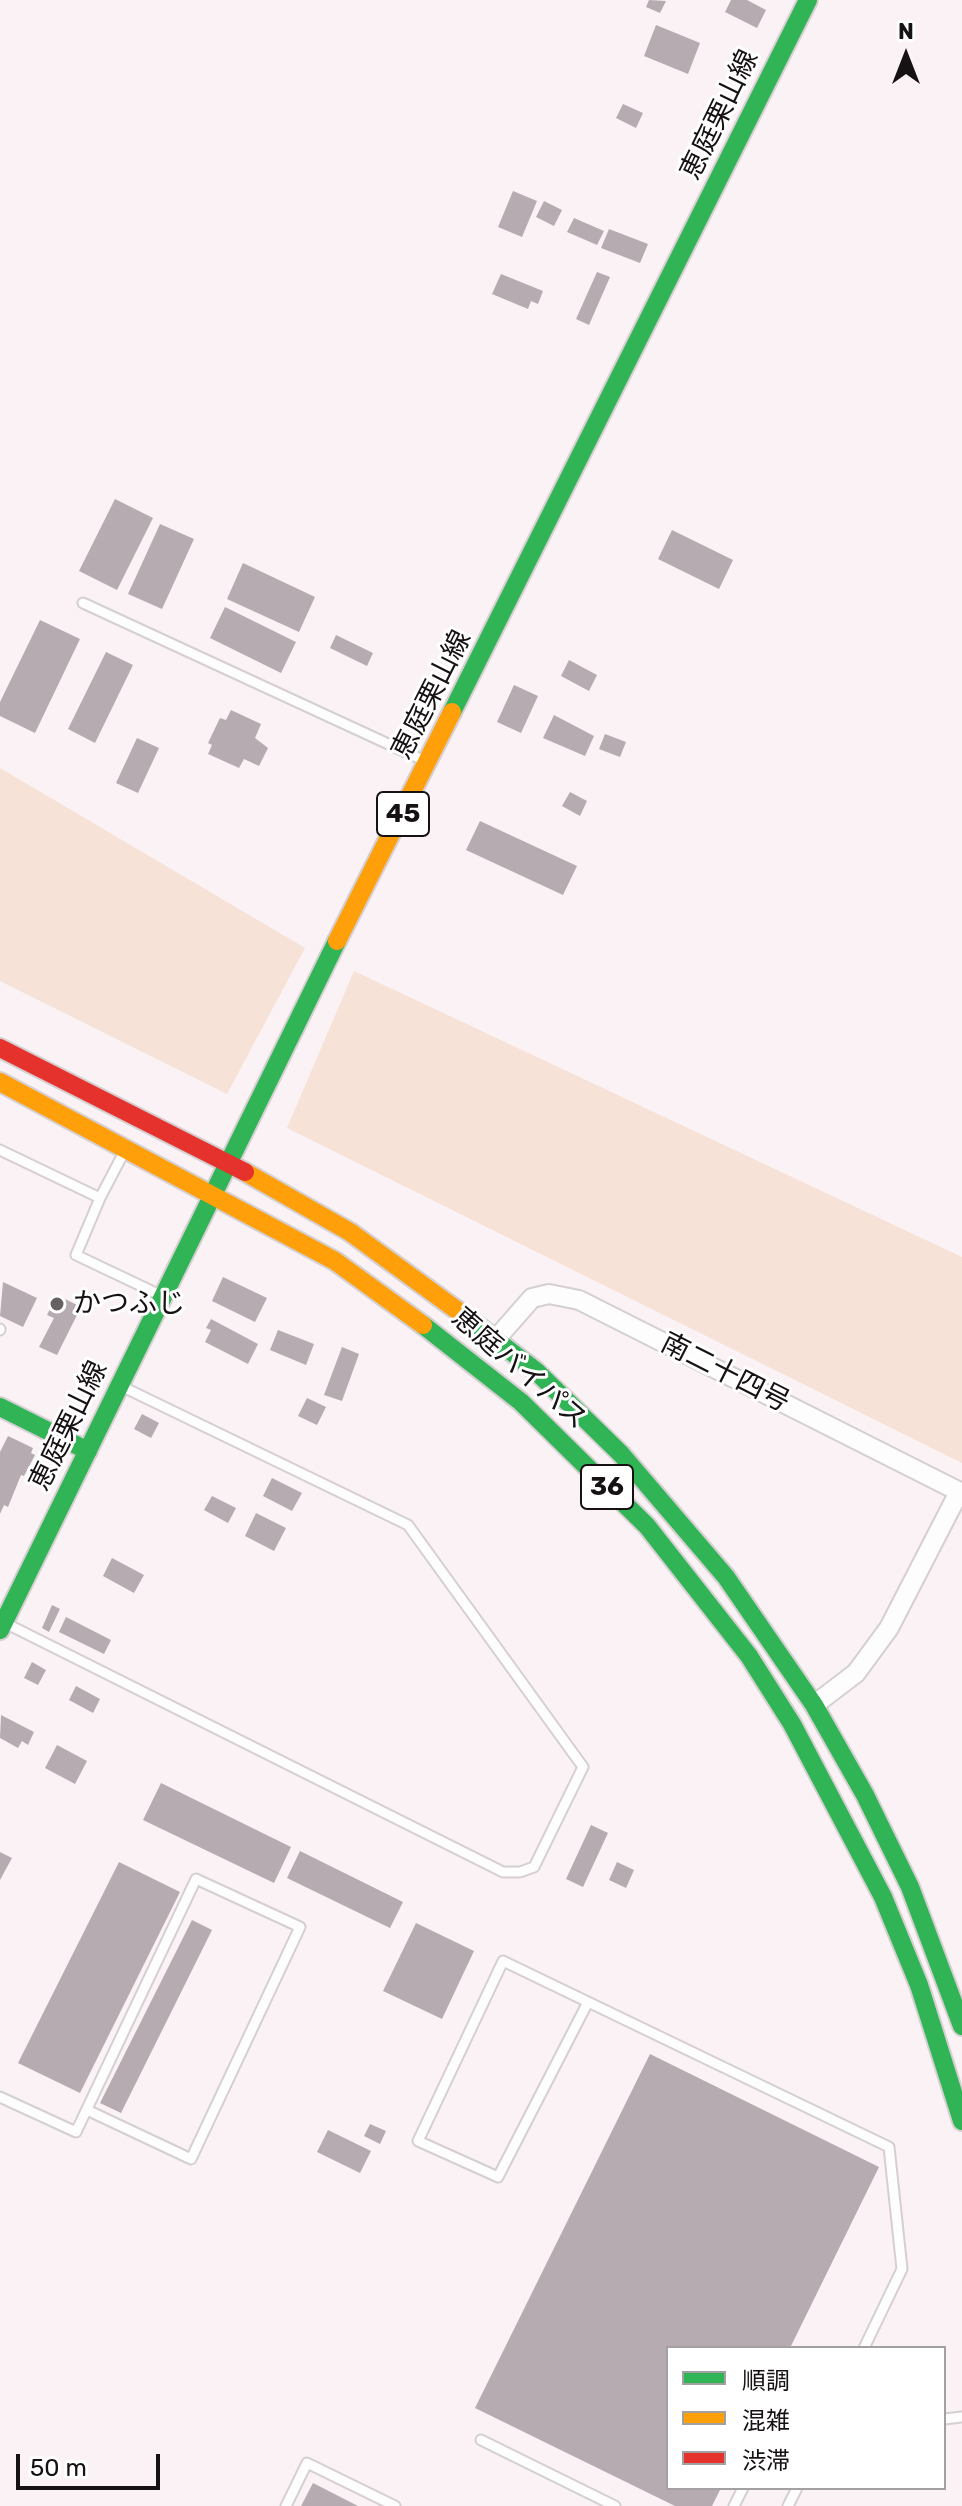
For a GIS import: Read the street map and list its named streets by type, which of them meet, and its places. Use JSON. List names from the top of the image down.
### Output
{
  "streets": {
    "main road": [
      "恵庭栗山線",
      "45",
      "恵庭バイパス",
      "36"
    ],
    "street": ["南二十四号"]
  },
  "crossings": [
    ["恵庭栗山線", "恵庭バイパス"],
    ["恵庭バイパス", "南二十四号"]
  ],
  "places": ["かつふじ"],
  "legend": ["順調", "混雑", "渋滞"],
  "scale_bar": "50 m",
  "north": "top"
}
